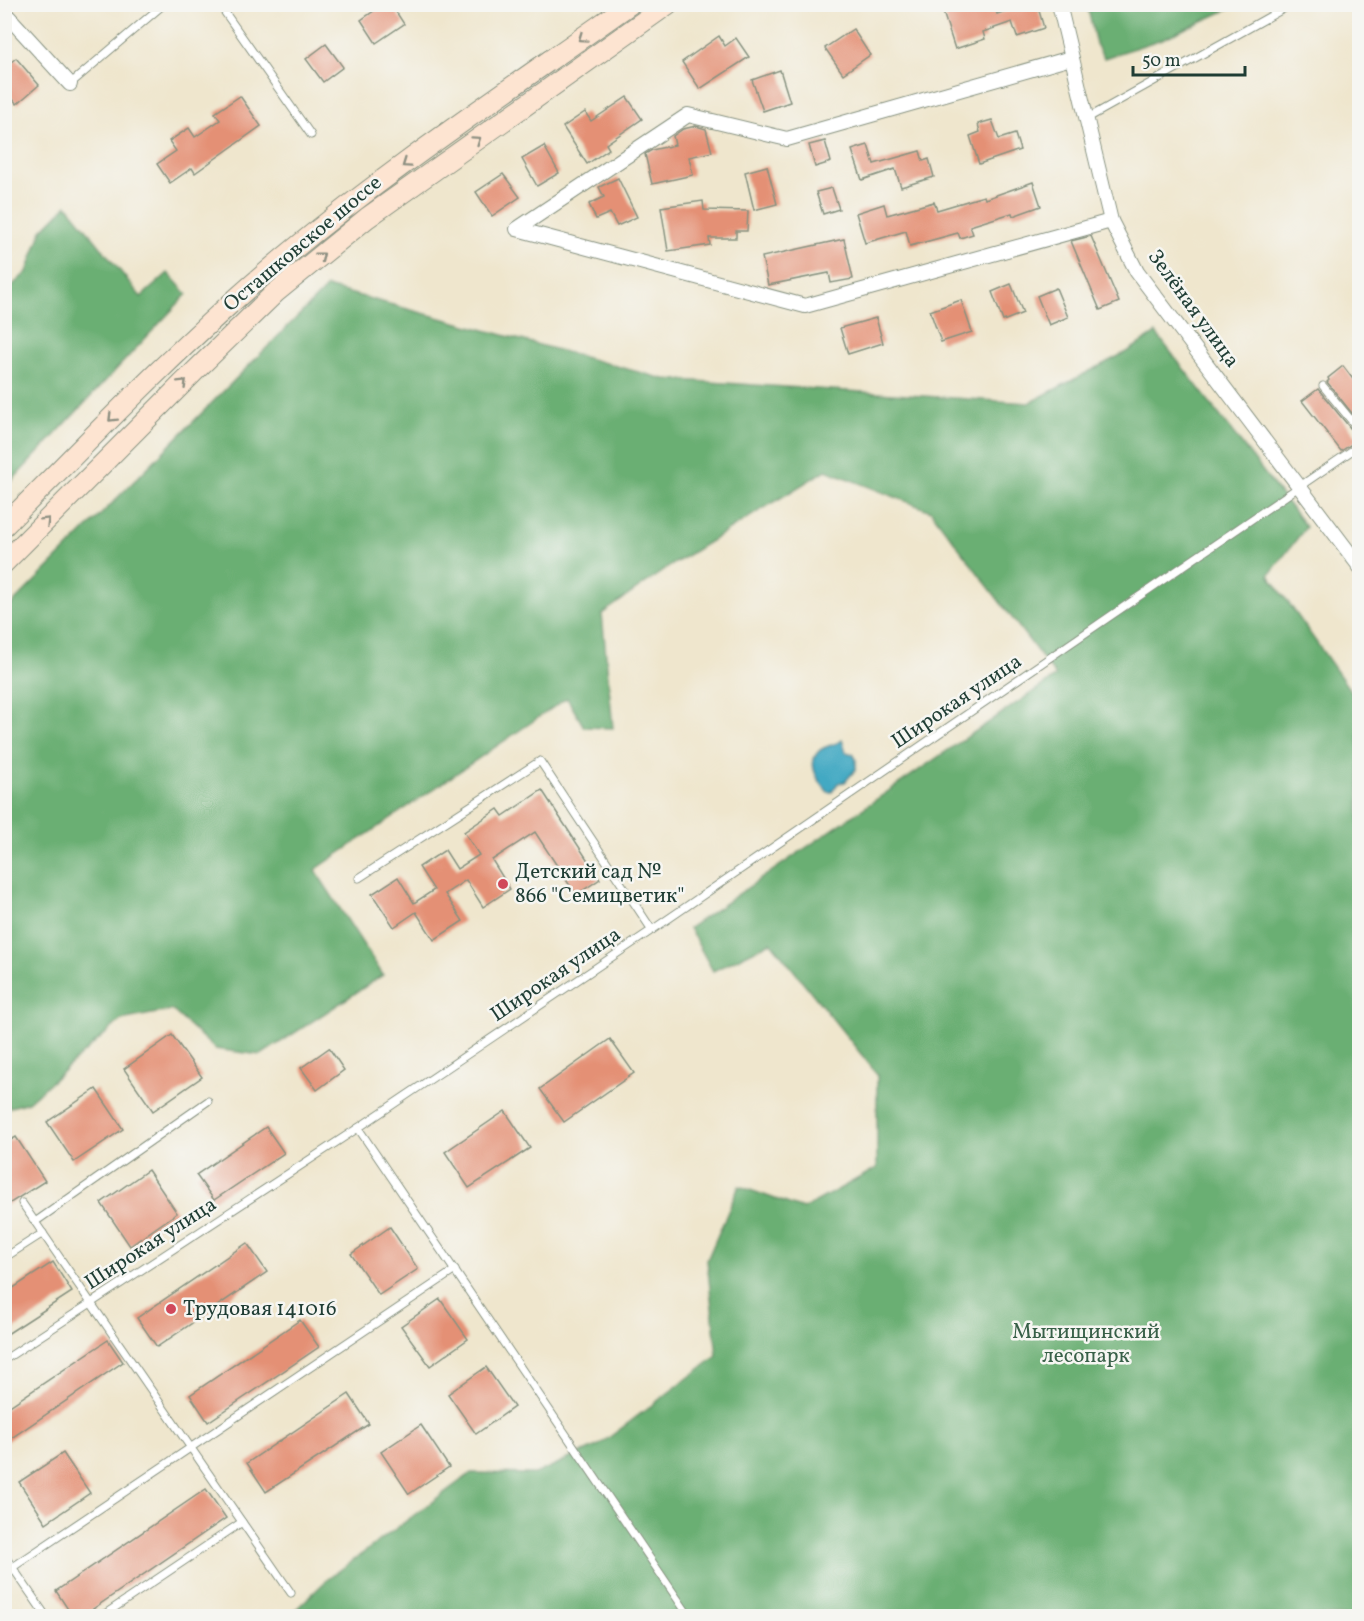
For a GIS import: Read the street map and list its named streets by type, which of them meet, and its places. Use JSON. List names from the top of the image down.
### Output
{
  "streets": {
    "main road": ["Осташковское шоссе"],
    "street": ["Зелёная улица"],
    "lane": ["Широкая улица"]
  },
  "crossings": [
    ["Зелёная улица", "Широкая улица"]
  ],
  "parks": ["Мытищинский лесопарк"],
  "places": ["Детский сад № 866 \"Семицветик\"", "Трудовая 141016"],
  "scale_bar": "50 m"
}
